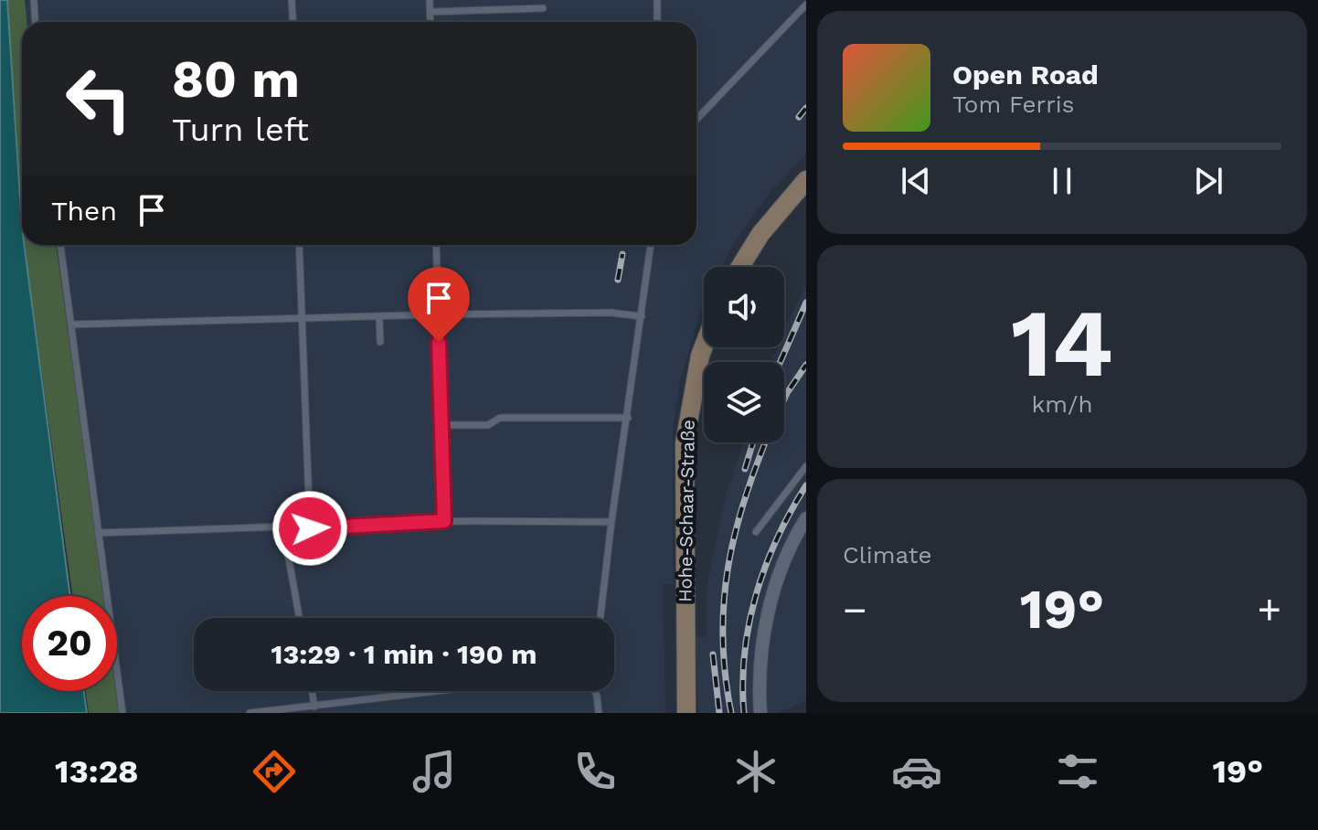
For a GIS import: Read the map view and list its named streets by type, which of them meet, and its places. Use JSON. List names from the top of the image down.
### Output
{
  "streets": {
    "main road": ["Hohe-Schaar-Straße"]
  },
  "page": {
    "turn": ["80 m", "Turn left"],
    "song": ["Open Road", "Tom Ferris"],
    "then": "Then",
    "tile": [
      ["14", "km/h"],
      "Climate"
    ],
    "heat": ["−", "19°", "+"],
    "limit": "20",
    "trip": "13:29 · 1 min · 190 m",
    "tabs": ["13:28", "19°"]
  }
}
